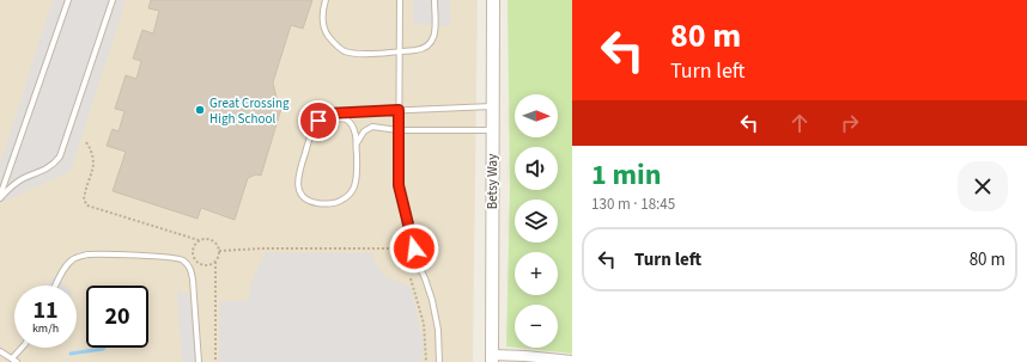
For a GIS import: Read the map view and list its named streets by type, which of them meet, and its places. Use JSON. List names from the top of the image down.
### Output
{
  "streets": {
    "street": ["Betsy Way"]
  },
  "places": ["Great Crossing High School"],
  "north": "right",
  "page": {
    "turn": ["80 m", "Turn left"],
    "map_buttons": ["+", "−"],
    "heading": ["1 min", "130 m · 18:45"],
    "list": [
      {
        "name": "Turn left",
        "value": "80 m"
      }
    ],
    "speed": "11 km/h",
    "limit": "20"
  }
}
